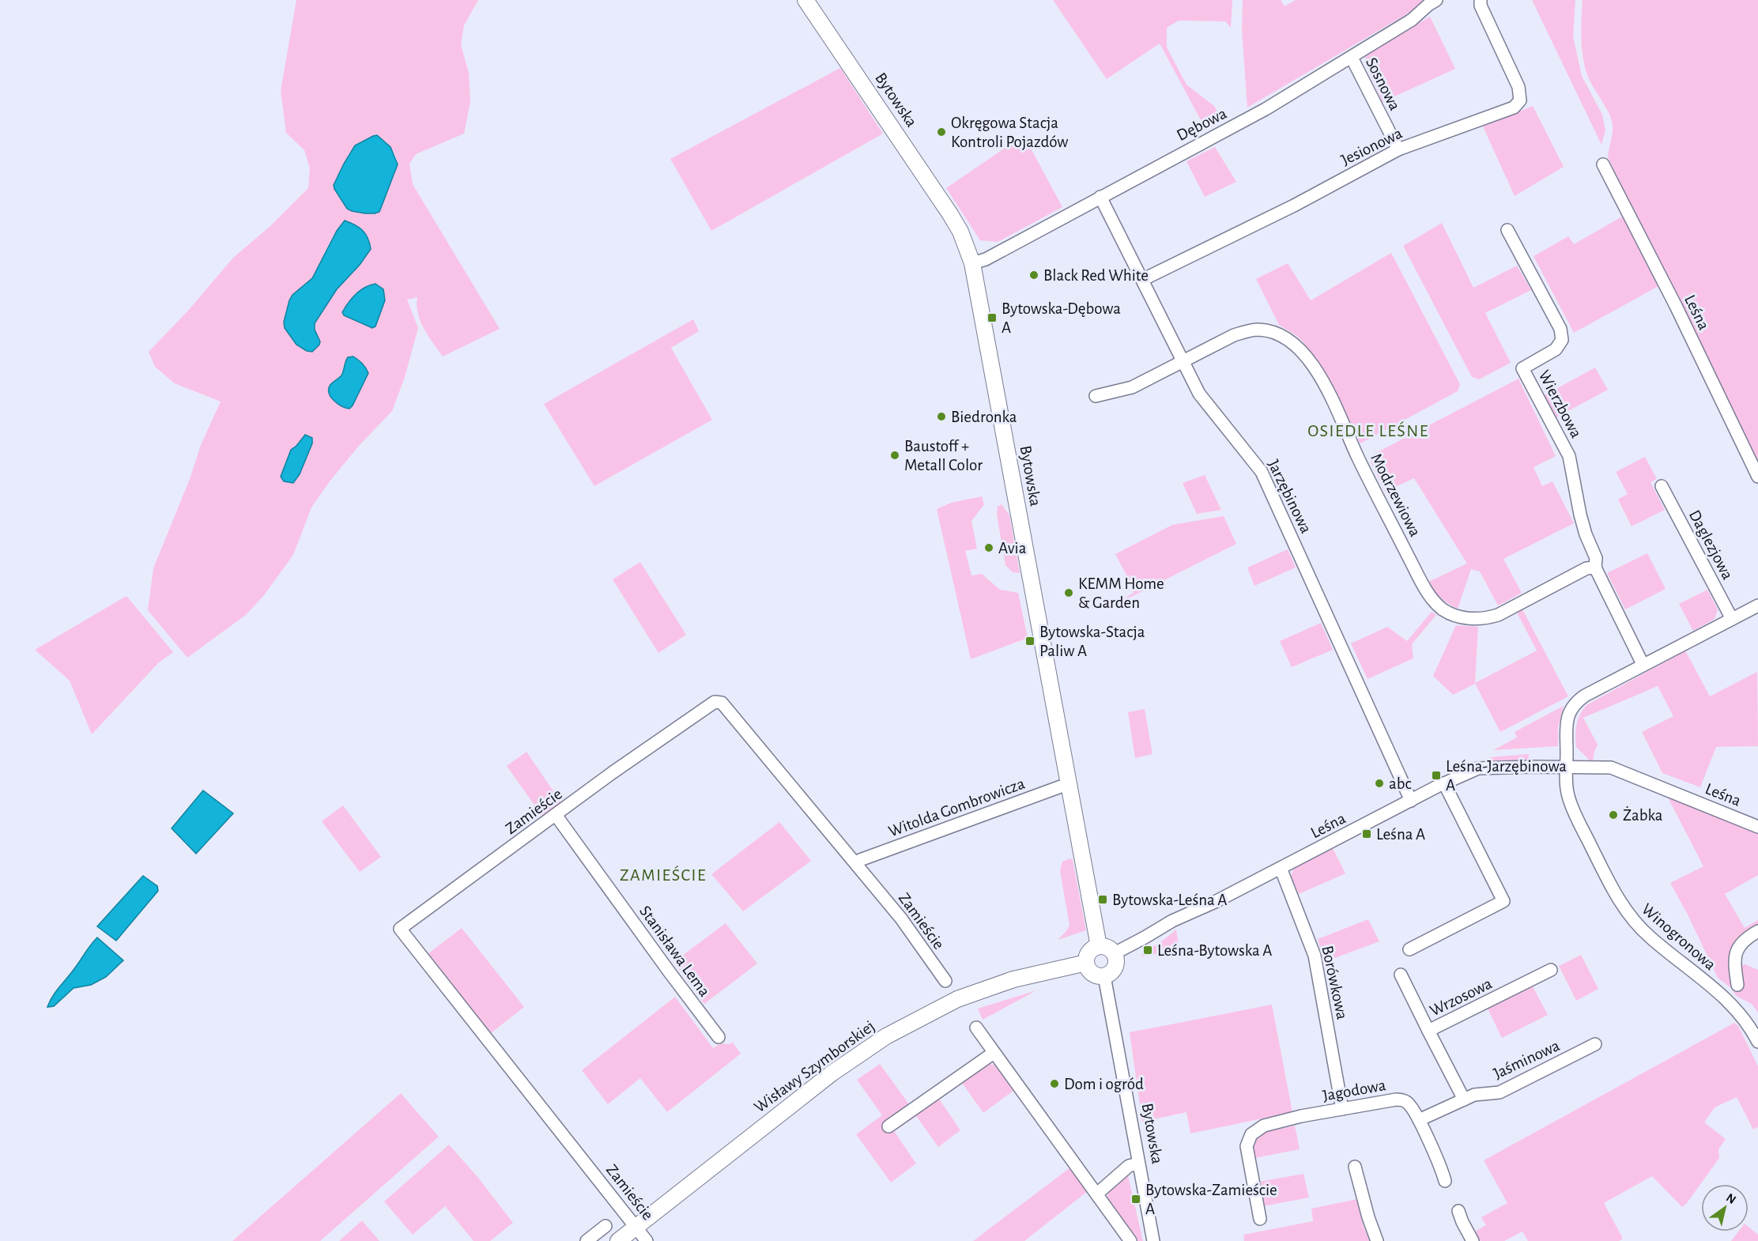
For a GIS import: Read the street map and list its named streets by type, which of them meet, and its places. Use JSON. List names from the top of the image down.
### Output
{
  "streets": {
    "main road": ["Bytowska", "Wisławy Szymborskiej"],
    "street": [
      "Sosnowa",
      "Dębowa",
      "Jesionowa",
      "Leśna",
      "Wierzbowa",
      "Modrzewiowa",
      "Jarzębinowa",
      "Daglezjowa",
      "Witolda Gombrowicza",
      "Zamieście",
      "Winogronowa",
      "Stanisława Lema",
      "Borówkowa",
      "Wrzosowa",
      "Jaśminowa",
      "Jagodowa"
    ]
  },
  "crossings": [
    ["Sosnowa", "Dębowa"],
    ["Sosnowa", "Jesionowa"],
    ["Bytowska", "Dębowa"],
    ["Bytowska", "Leśna"],
    ["Bytowska", "Witolda Gombrowicza"],
    ["Bytowska", "Wisławy Szymborskiej"],
    ["Dębowa", "Jarzębinowa"],
    ["Jesionowa", "Jarzębinowa"],
    ["Leśna", "Jarzębinowa"],
    ["Leśna", "Winogronowa"],
    ["Leśna", "Borówkowa"],
    ["Leśna", "Wisławy Szymborskiej"],
    ["Wierzbowa", "Modrzewiowa"],
    ["Modrzewiowa", "Jarzębinowa"],
    ["Witolda Gombrowicza", "Zamieście"],
    ["Zamieście", "Stanisława Lema"],
    ["Zamieście", "Wisławy Szymborskiej"],
    ["Borówkowa", "Jagodowa"],
    ["Wrzosowa", "Jaśminowa"],
    ["Jaśminowa", "Jagodowa"]
  ],
  "districts": ["OSIEDLE LEŚNE", "ZAMIEŚCIE"],
  "places": {
    "other": [
      "Okręgowa Stacja Kontroli Pojazdów",
      "Black Red White",
      "Biedronka",
      "Baustoff + Metall Color",
      "Avia",
      "KEMM Home & Garden",
      "abc",
      "Żabka",
      "Dom i ogród"
    ],
    "transit": [
      "Bytowska-Dębowa A",
      "Bytowska-Stacja Paliw A",
      "Leśna-Jarzębinowa A",
      "Leśna A",
      "Bytowska-Leśna A",
      "Leśna-Bytowska A",
      "Bytowska-Zamieście A"
    ]
  },
  "north": "top right"
}
